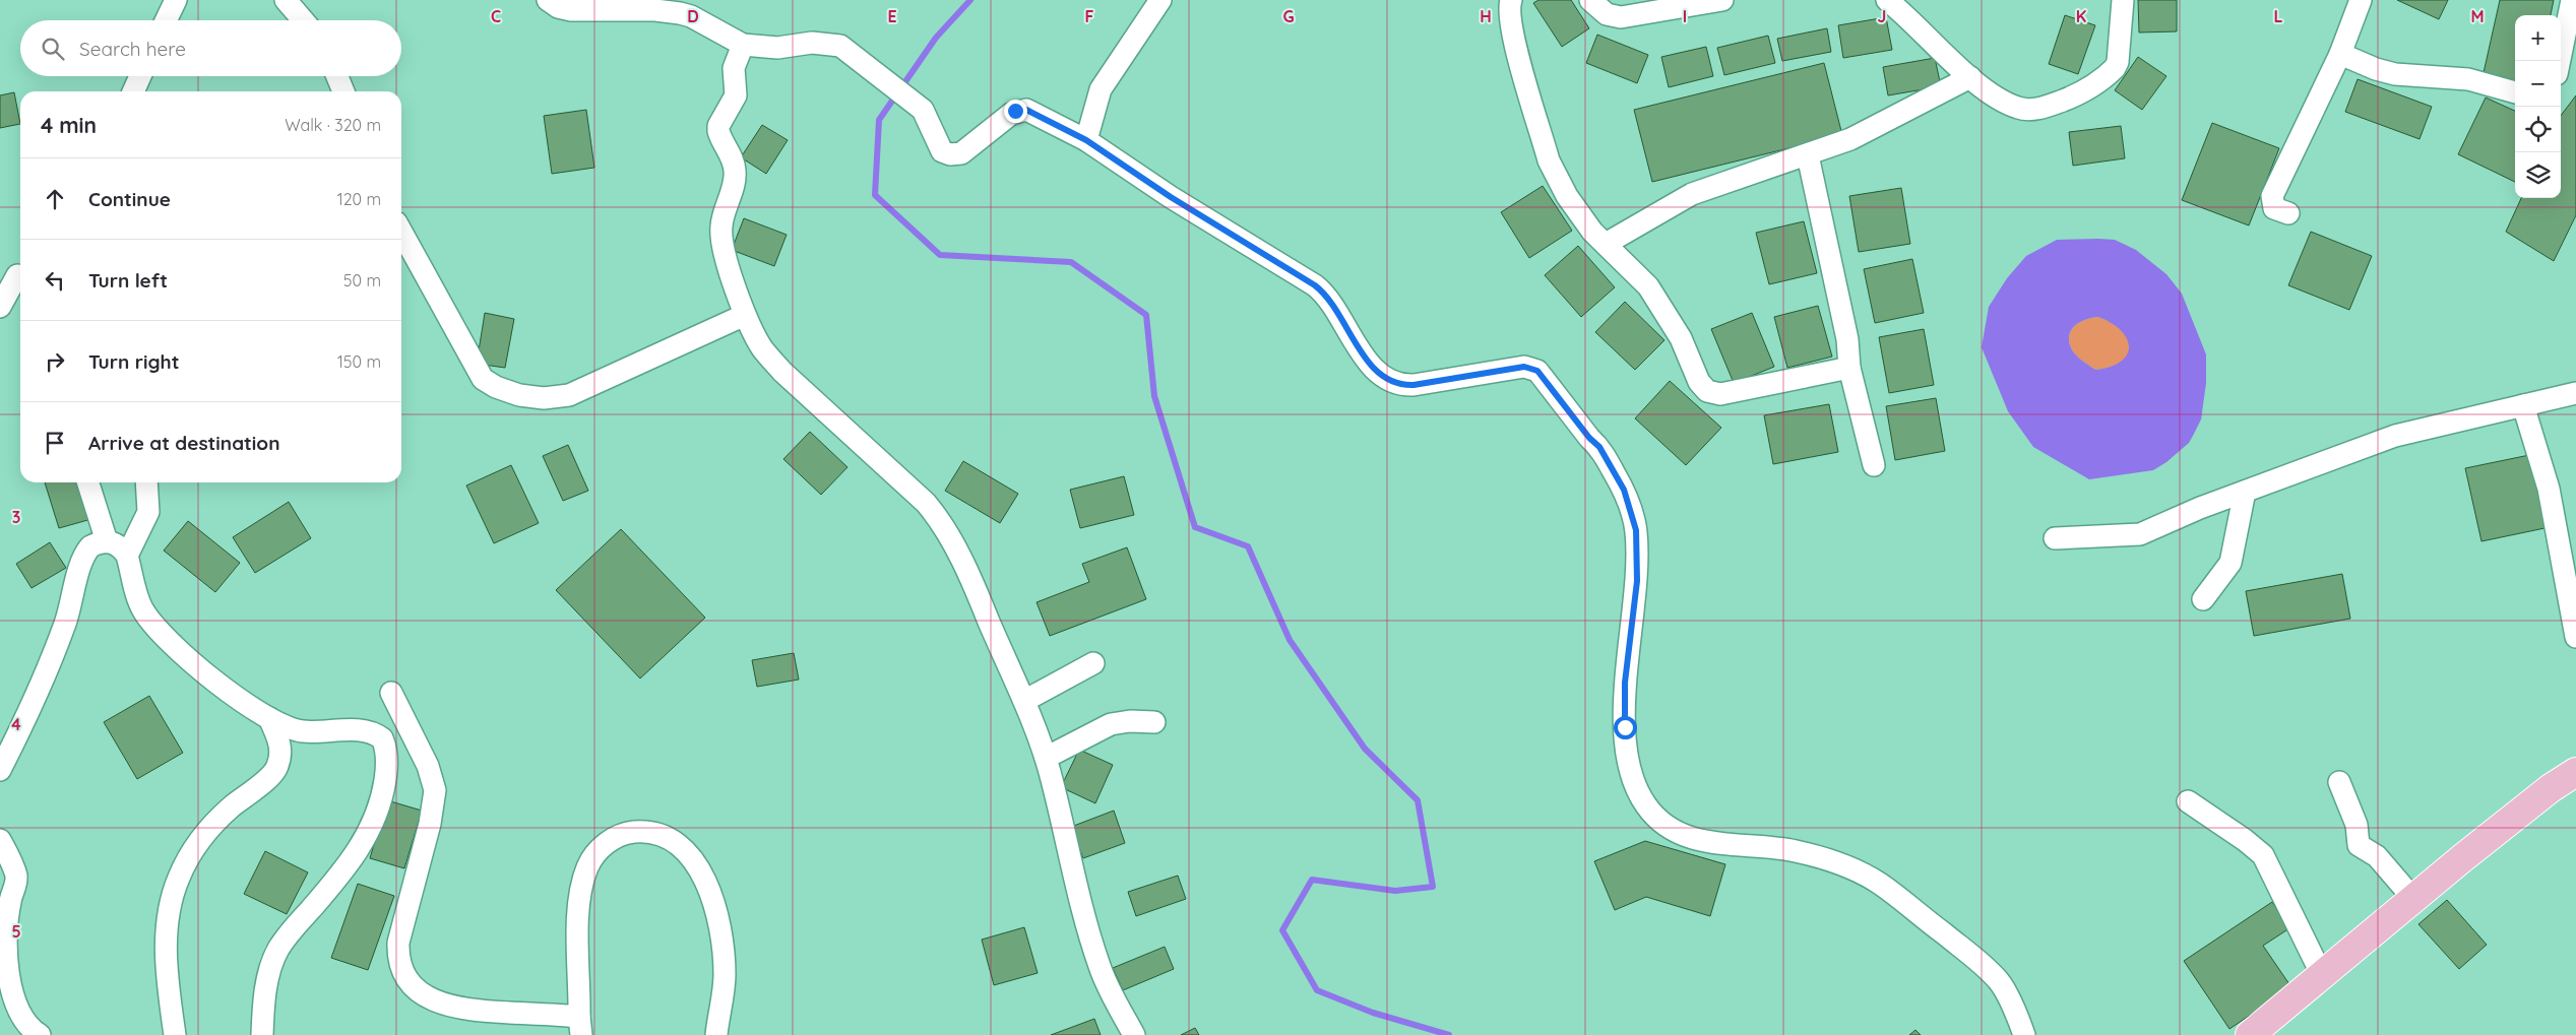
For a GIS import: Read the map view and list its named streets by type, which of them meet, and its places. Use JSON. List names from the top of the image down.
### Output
{
  "page": {
    "map_buttons": ["+", "−"],
    "search": "Search here",
    "heading": ["4 min", "Walk · 320 m"],
    "list": [
      ["Continue", "120 m"],
      ["Turn left", "50 m"],
      ["Turn right", "150 m"],
      "Arrive at destination"
    ]
  },
  "grid": {
    "columns": [
      "C",
      "D",
      "E",
      "F",
      "G",
      "H",
      "I",
      "J",
      "K",
      "L",
      "M"
    ],
    "rows": ["3", "4", "5"]
  }
}
